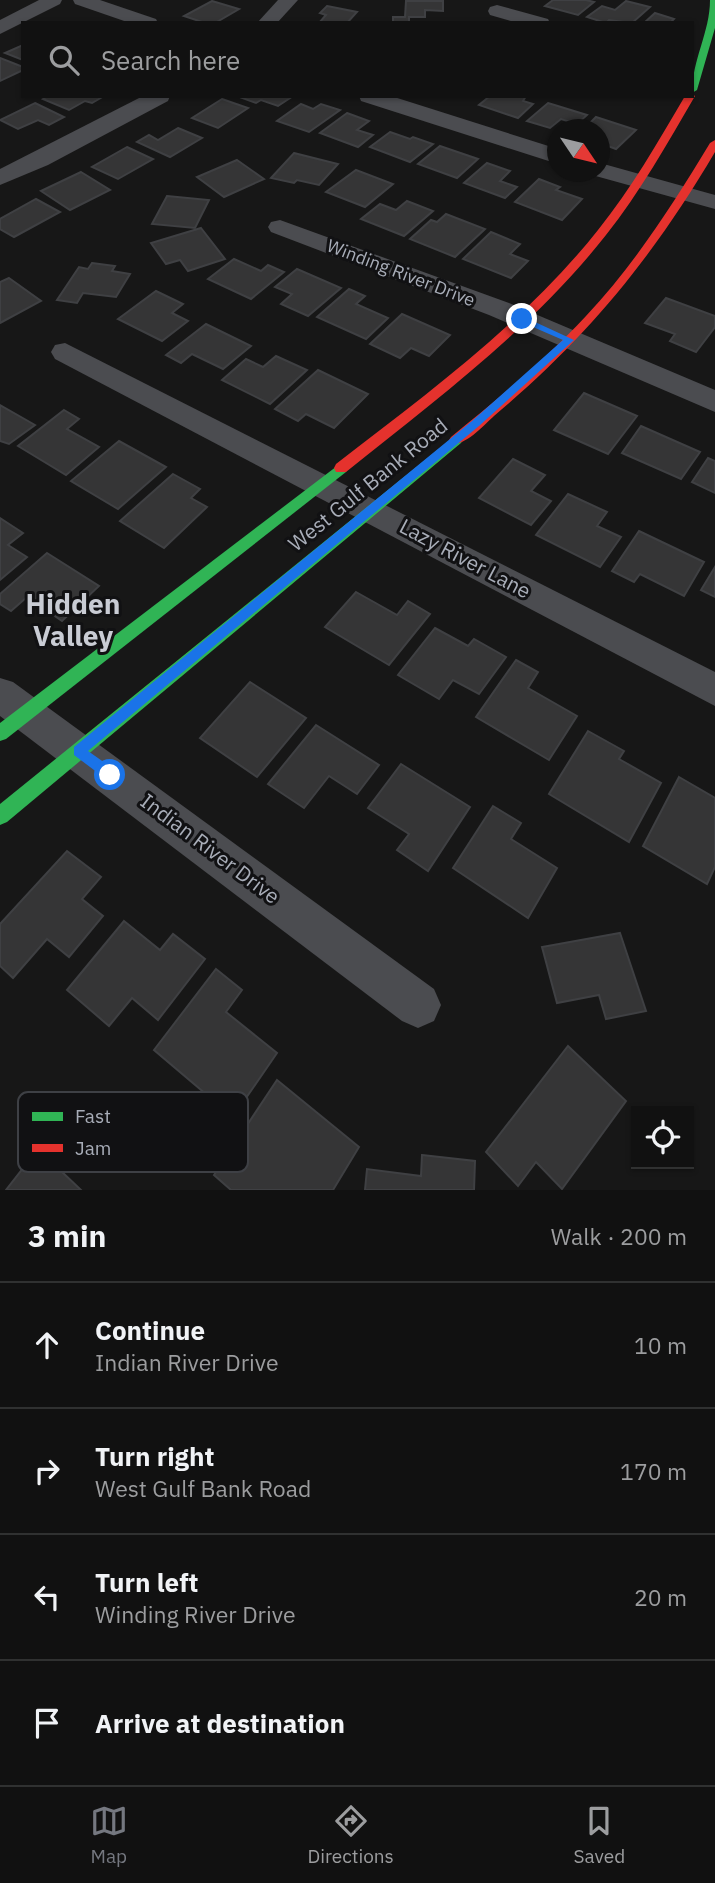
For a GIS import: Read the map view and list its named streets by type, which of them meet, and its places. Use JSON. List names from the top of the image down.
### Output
{
  "streets": {
    "main road": ["West Gulf Bank Road"],
    "street": ["Winding River Drive", "Lazy River Lane", "Indian River Drive"]
  },
  "crossings": [
    ["Winding River Drive", "West Gulf Bank Road"],
    ["West Gulf Bank Road", "Lazy River Lane"],
    ["West Gulf Bank Road", "Indian River Drive"]
  ],
  "districts": ["Hidden Valley"],
  "legend": ["Fast", "Jam"],
  "north": "bottom right",
  "page": {
    "search": "Search here",
    "heading": ["3 min", "Walk · 200 m"],
    "list": [
      ["Continue", "Indian River Drive", "10 m"],
      ["Turn right", "West Gulf Bank Road", "170 m"],
      ["Turn left", "Winding River Drive", "20 m"],
      "Arrive at destination"
    ],
    "nav": ["Map", "Directions", "Saved"]
  }
}
